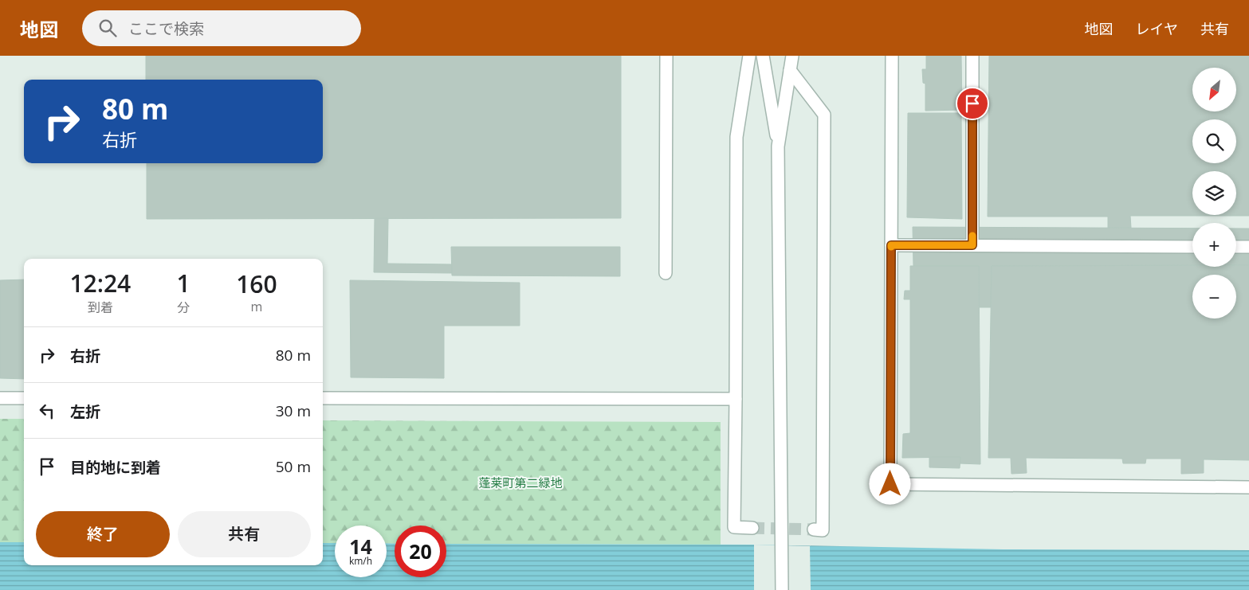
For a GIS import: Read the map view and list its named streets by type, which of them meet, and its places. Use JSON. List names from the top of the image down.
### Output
{
  "parks": ["蓬莱町第二緑地"],
  "north": "bottom left",
  "page": {
    "header": "地図",
    "search": "ここで検索",
    "nav": ["地図", "レイヤ", "共有"],
    "map_buttons": ["+", "−"],
    "turn": ["80 m", "右折"],
    "eta": [
      "12:24",
      "到着",
      "1",
      "分",
      "160",
      "m"
    ],
    "list": [
      {
        "name": "右折",
        "value": "80 m"
      },
      {
        "name": "左折",
        "value": "30 m"
      },
      {
        "name": "目的地に到着",
        "value": "50 m"
      }
    ],
    "buttons": ["終了", "共有"],
    "speed": "14 km/h",
    "limit": "20"
  }
}
